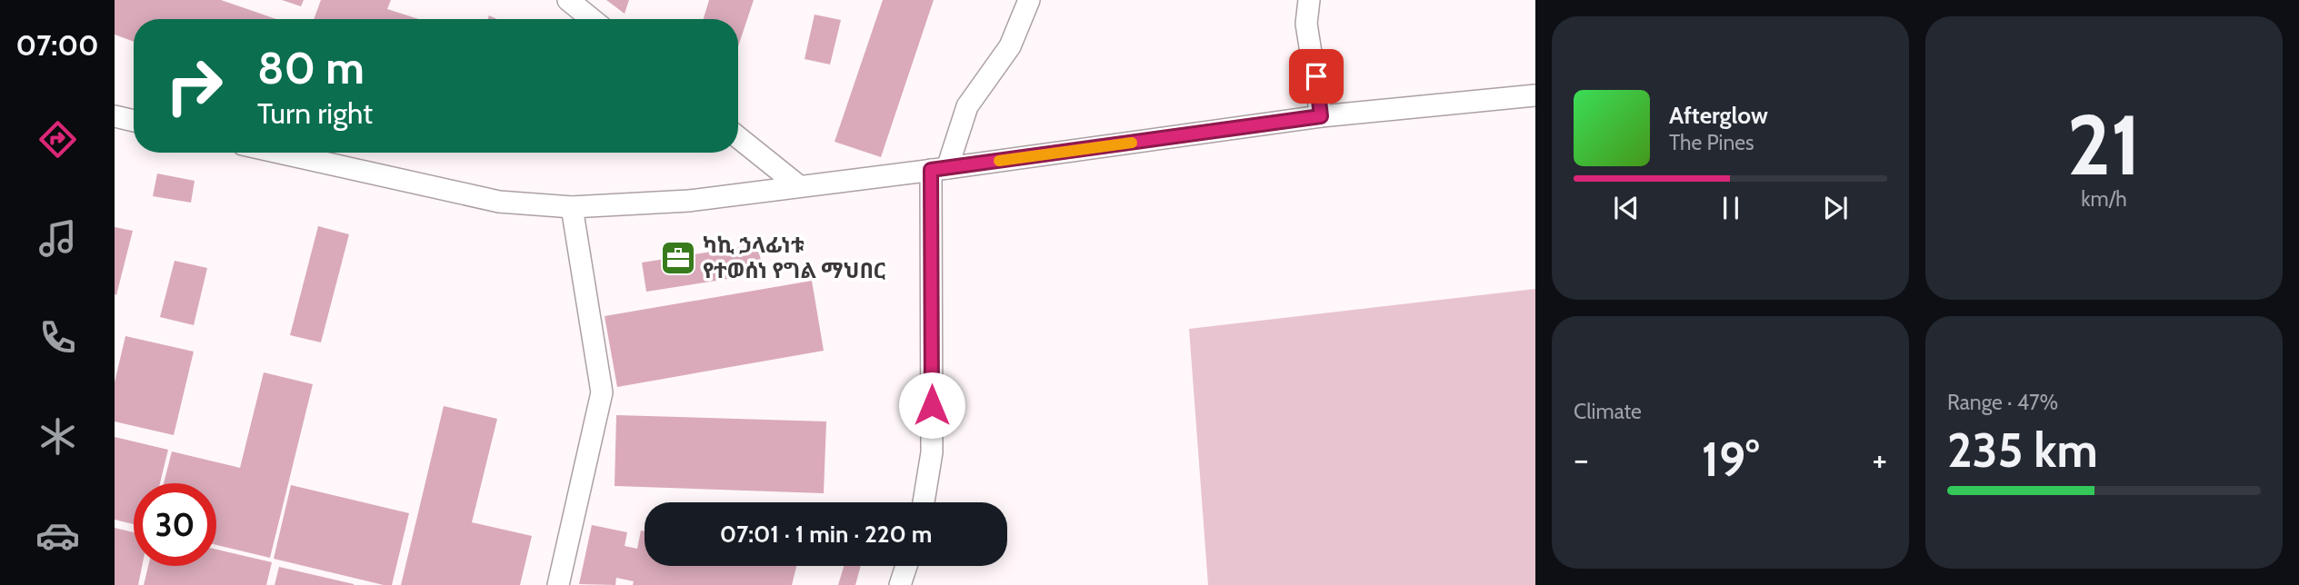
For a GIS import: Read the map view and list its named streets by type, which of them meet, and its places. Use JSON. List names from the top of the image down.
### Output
{
  "places": {
    "office": ["ካኪ ኃላፊነቱ የተወሰነ የግል ማህበር"]
  },
  "page": {
    "tabs": "07:00",
    "tile": [
      ["21", "km/h"],
      "Climate",
      ["Range · 47%", "235 km"]
    ],
    "turn": ["80 m", "Turn right"],
    "song": ["Afterglow", "The Pines"],
    "heat": ["−", "19°", "+"],
    "limit": "30",
    "trip": "07:01 · 1 min · 220 m"
  }
}
